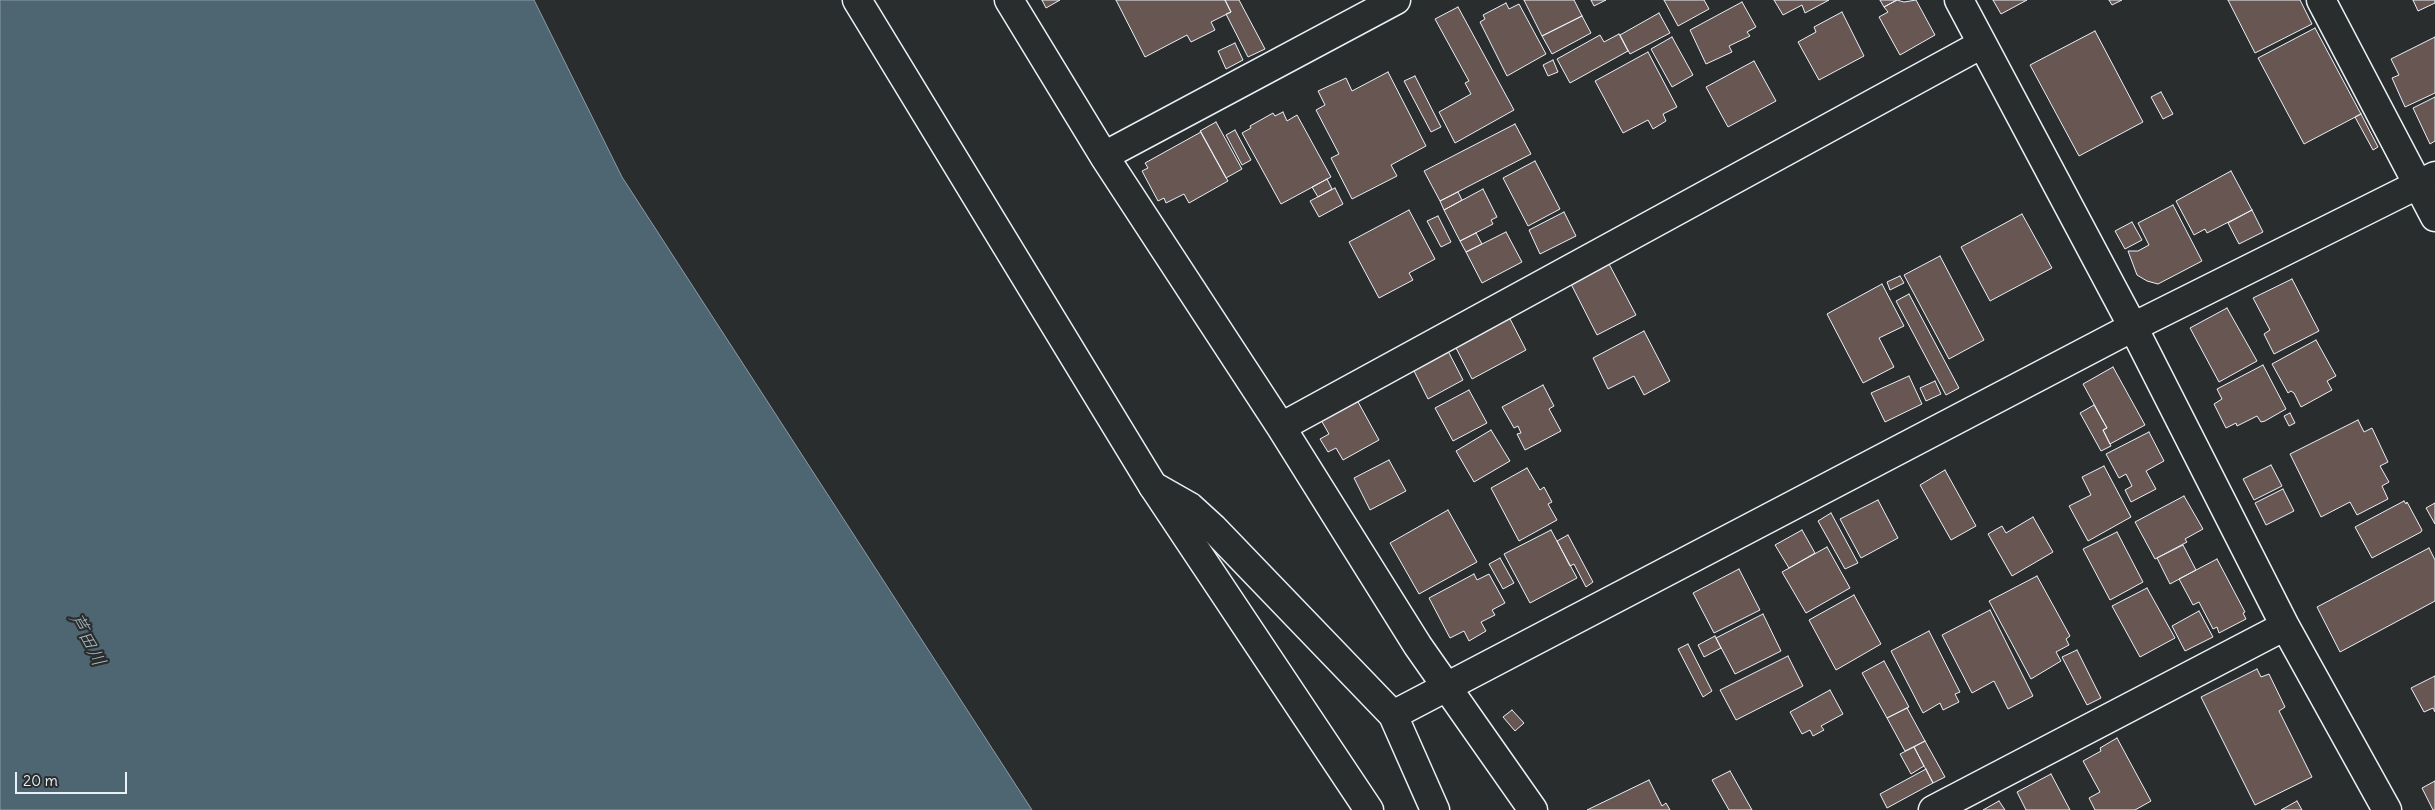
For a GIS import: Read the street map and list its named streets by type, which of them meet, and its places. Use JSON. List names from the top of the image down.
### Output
{
  "water": ["芦田川"],
  "scale_bar": "20 m"
}
